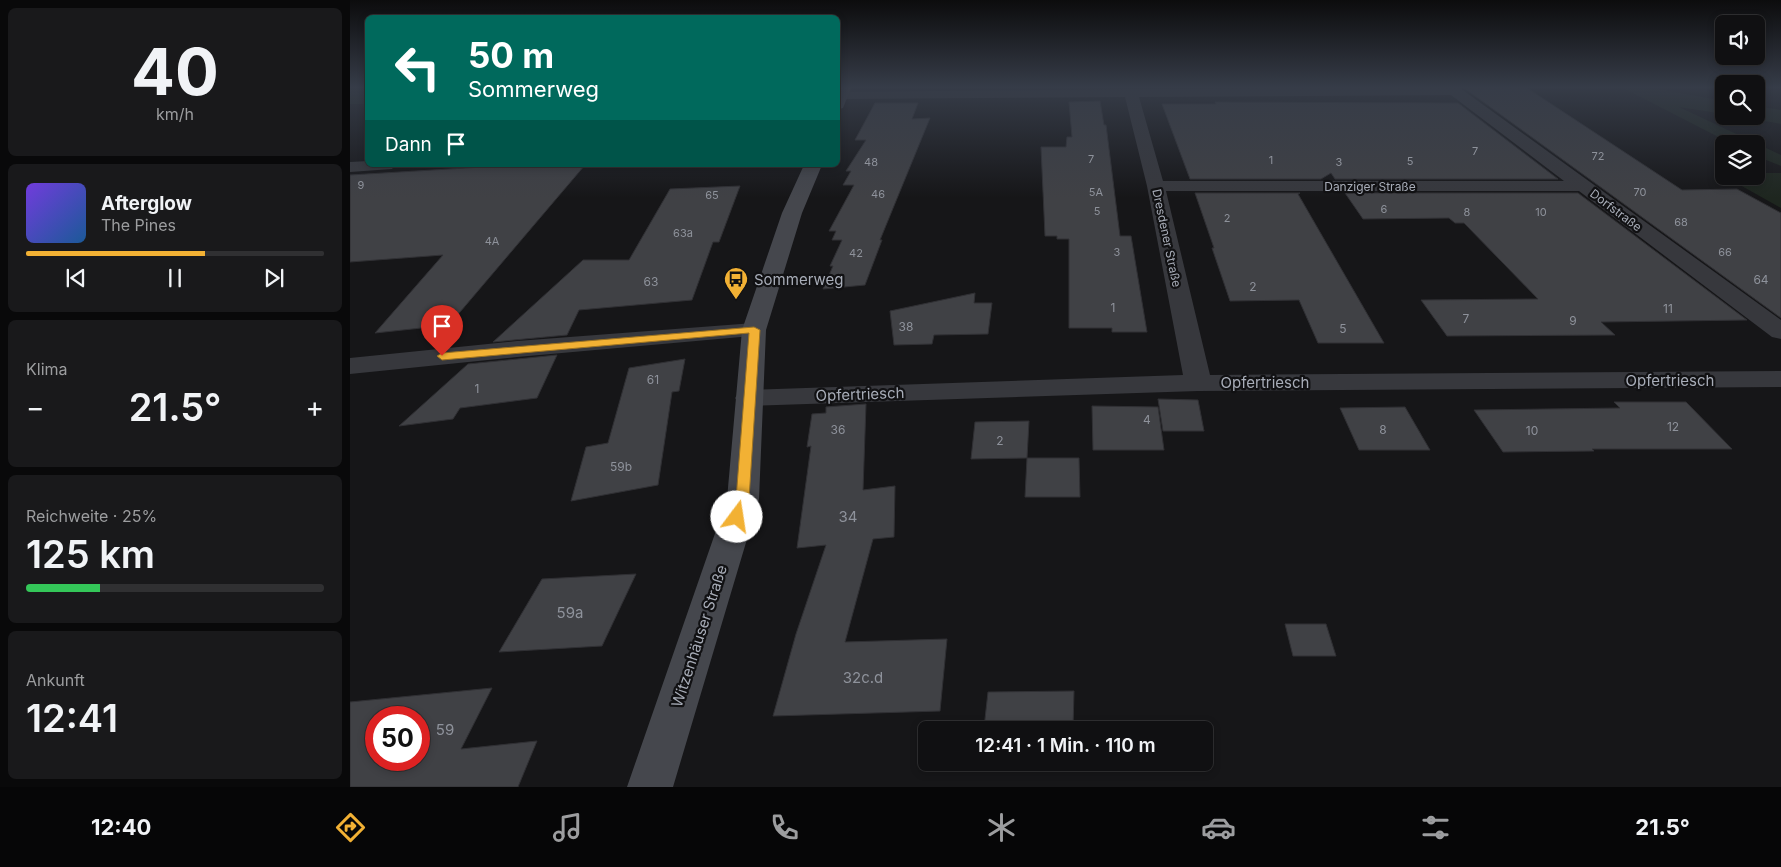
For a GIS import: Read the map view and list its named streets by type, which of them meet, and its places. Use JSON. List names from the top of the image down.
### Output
{
  "streets": {
    "main road": ["Witzenhäuser Straße"],
    "street": [
      "Danziger Straße",
      "Dorfstraße",
      "Dresdener Straße",
      "Opfertriesch"
    ]
  },
  "crossings": [
    ["Danziger Straße", "Dorfstraße"],
    ["Danziger Straße", "Dresdener Straße"],
    ["Dresdener Straße", "Opfertriesch"],
    ["Opfertriesch", "Witzenhäuser Straße"]
  ],
  "places": {
    "bus stop": ["Sommerweg"]
  },
  "house_numbers": [
    "7",
    "72",
    "7",
    "1",
    "5",
    "48",
    "3",
    "9",
    "5A",
    "70",
    "46",
    "65",
    "6",
    "5",
    "8",
    "10",
    "2",
    "68",
    "63a",
    "4A",
    "3",
    "66",
    "42",
    "64",
    "63",
    "2",
    "1",
    "11",
    "7",
    "9",
    "38",
    "5",
    "61",
    "1",
    "4",
    "12",
    "36",
    "8",
    "10",
    "2",
    "59b",
    "34",
    "59a",
    "32c.d",
    "59"
  ],
  "page": {
    "tile": [
      ["40", "km/h"],
      "Klima",
      ["Reichweite · 25%", "125 km"],
      ["Ankunft", "12:41"]
    ],
    "turn": ["50 m", "Sommerweg"],
    "then": "Dann",
    "song": ["Afterglow", "The Pines"],
    "heat": ["−", "21.5°", "+"],
    "limit": "50",
    "trip": "12:41 · 1 Min. · 110 m",
    "tabs": ["12:40", "21.5°"]
  }
}
